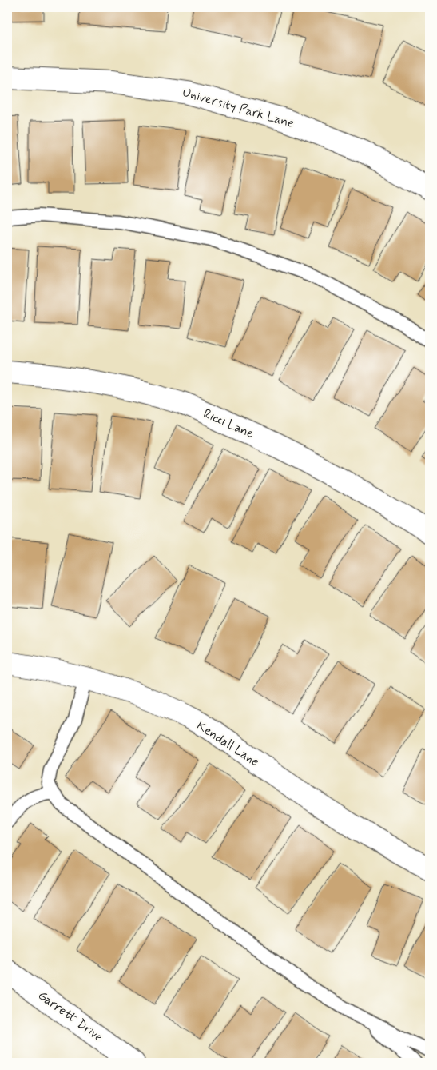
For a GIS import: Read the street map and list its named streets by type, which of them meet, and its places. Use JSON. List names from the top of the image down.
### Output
{
  "streets": {
    "street": [
      "University Park Lane",
      "Ricci Lane",
      "Kendall Lane",
      "Garrett Drive"
    ]
  }
}
